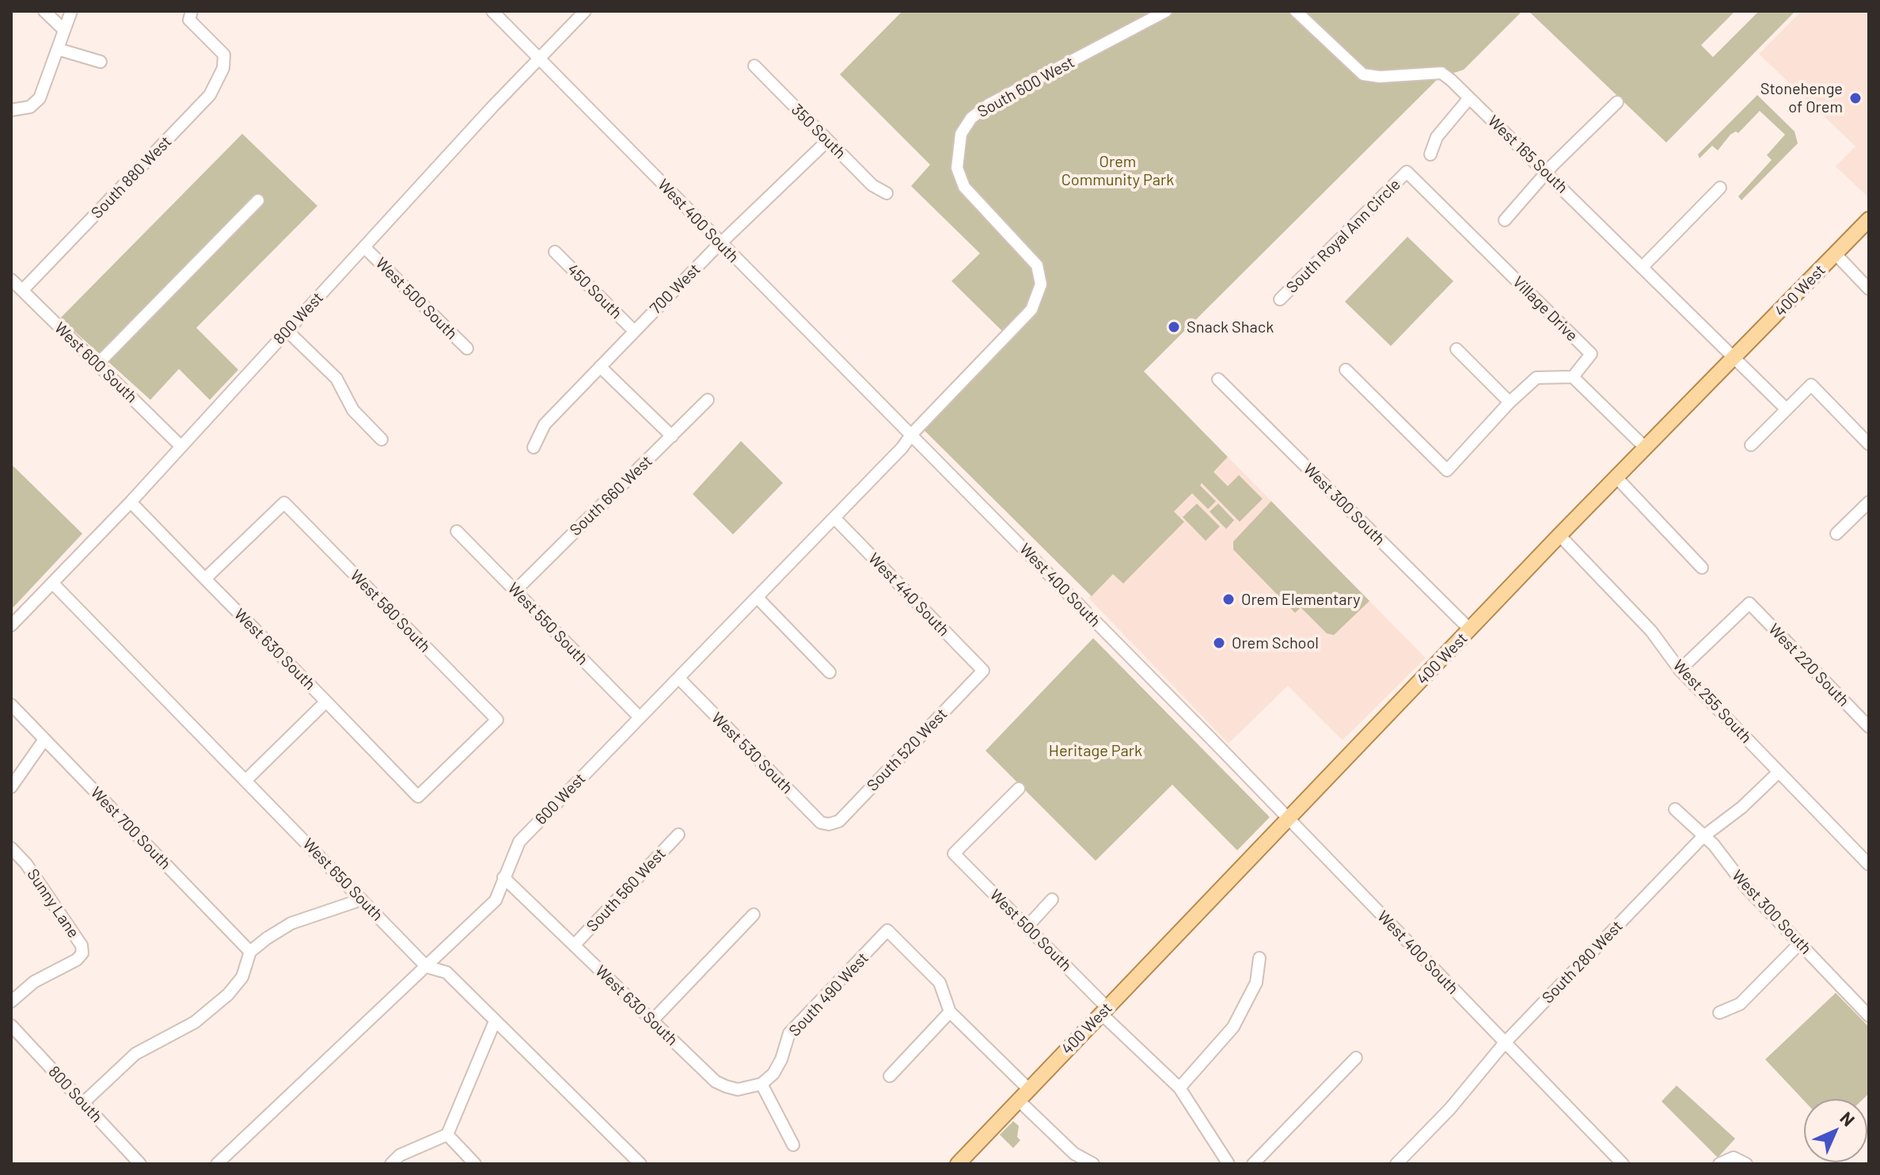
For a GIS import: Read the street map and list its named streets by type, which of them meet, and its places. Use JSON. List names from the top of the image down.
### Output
{
  "streets": {
    "main road": ["400 West"],
    "street": [
      "South 600 West",
      "350 South",
      "West 165 South",
      "South 880 West",
      "West 400 South",
      "South Royal Ann Circle",
      "700 West",
      "450 South",
      "West 500 South",
      "Village Drive",
      "800 West",
      "West 600 South",
      "South 660 West",
      "West 300 South",
      "West 440 South",
      "West 580 South",
      "West 550 South",
      "West 630 South",
      "West 220 South",
      "West 255 South",
      "South 520 West",
      "West 530 South",
      "600 West",
      "West 700 South",
      "West 650 South",
      "South 560 West",
      "Sunny Lane",
      "South 280 West",
      "South 490 West",
      "800 South"
    ]
  },
  "crossings": [
    ["South 600 West", "West 400 South"],
    ["South 600 West", "600 West"],
    ["350 South", "700 West"],
    ["West 165 South", "400 West"],
    ["South 880 West", "West 600 South"],
    ["West 400 South", "700 West"],
    ["West 400 South", "400 West"],
    ["West 400 South", "800 West"],
    ["West 400 South", "600 West"],
    ["West 400 South", "South 280 West"],
    ["South Royal Ann Circle", "Village Drive"],
    ["700 West", "450 South"],
    ["400 West", "West 500 South"],
    ["400 West", "West 300 South"],
    ["400 West", "West 255 South"],
    ["West 500 South", "800 West"],
    ["800 West", "West 600 South"],
    ["800 West", "West 630 South"],
    ["800 West", "West 650 South"],
    ["South 660 West", "West 550 South"],
    ["West 300 South", "South 280 West"],
    ["West 440 South", "South 520 West"],
    ["West 440 South", "600 West"],
    ["West 580 South", "West 630 South"],
    ["West 550 South", "600 West"],
    ["West 630 South", "600 West"],
    ["West 630 South", "South 560 West"],
    ["West 630 South", "South 490 West"],
    ["West 220 South", "West 255 South"],
    ["West 255 South", "South 280 West"],
    ["South 520 West", "West 530 South"],
    ["West 530 South", "600 West"],
    ["600 West", "West 650 South"]
  ],
  "parks": ["Orem Community Park", "Heritage Park"],
  "places": [
    "Stonehenge of Orem",
    "Snack Shack",
    "Orem Elementary",
    "Orem School"
  ],
  "north": "top right"
}
